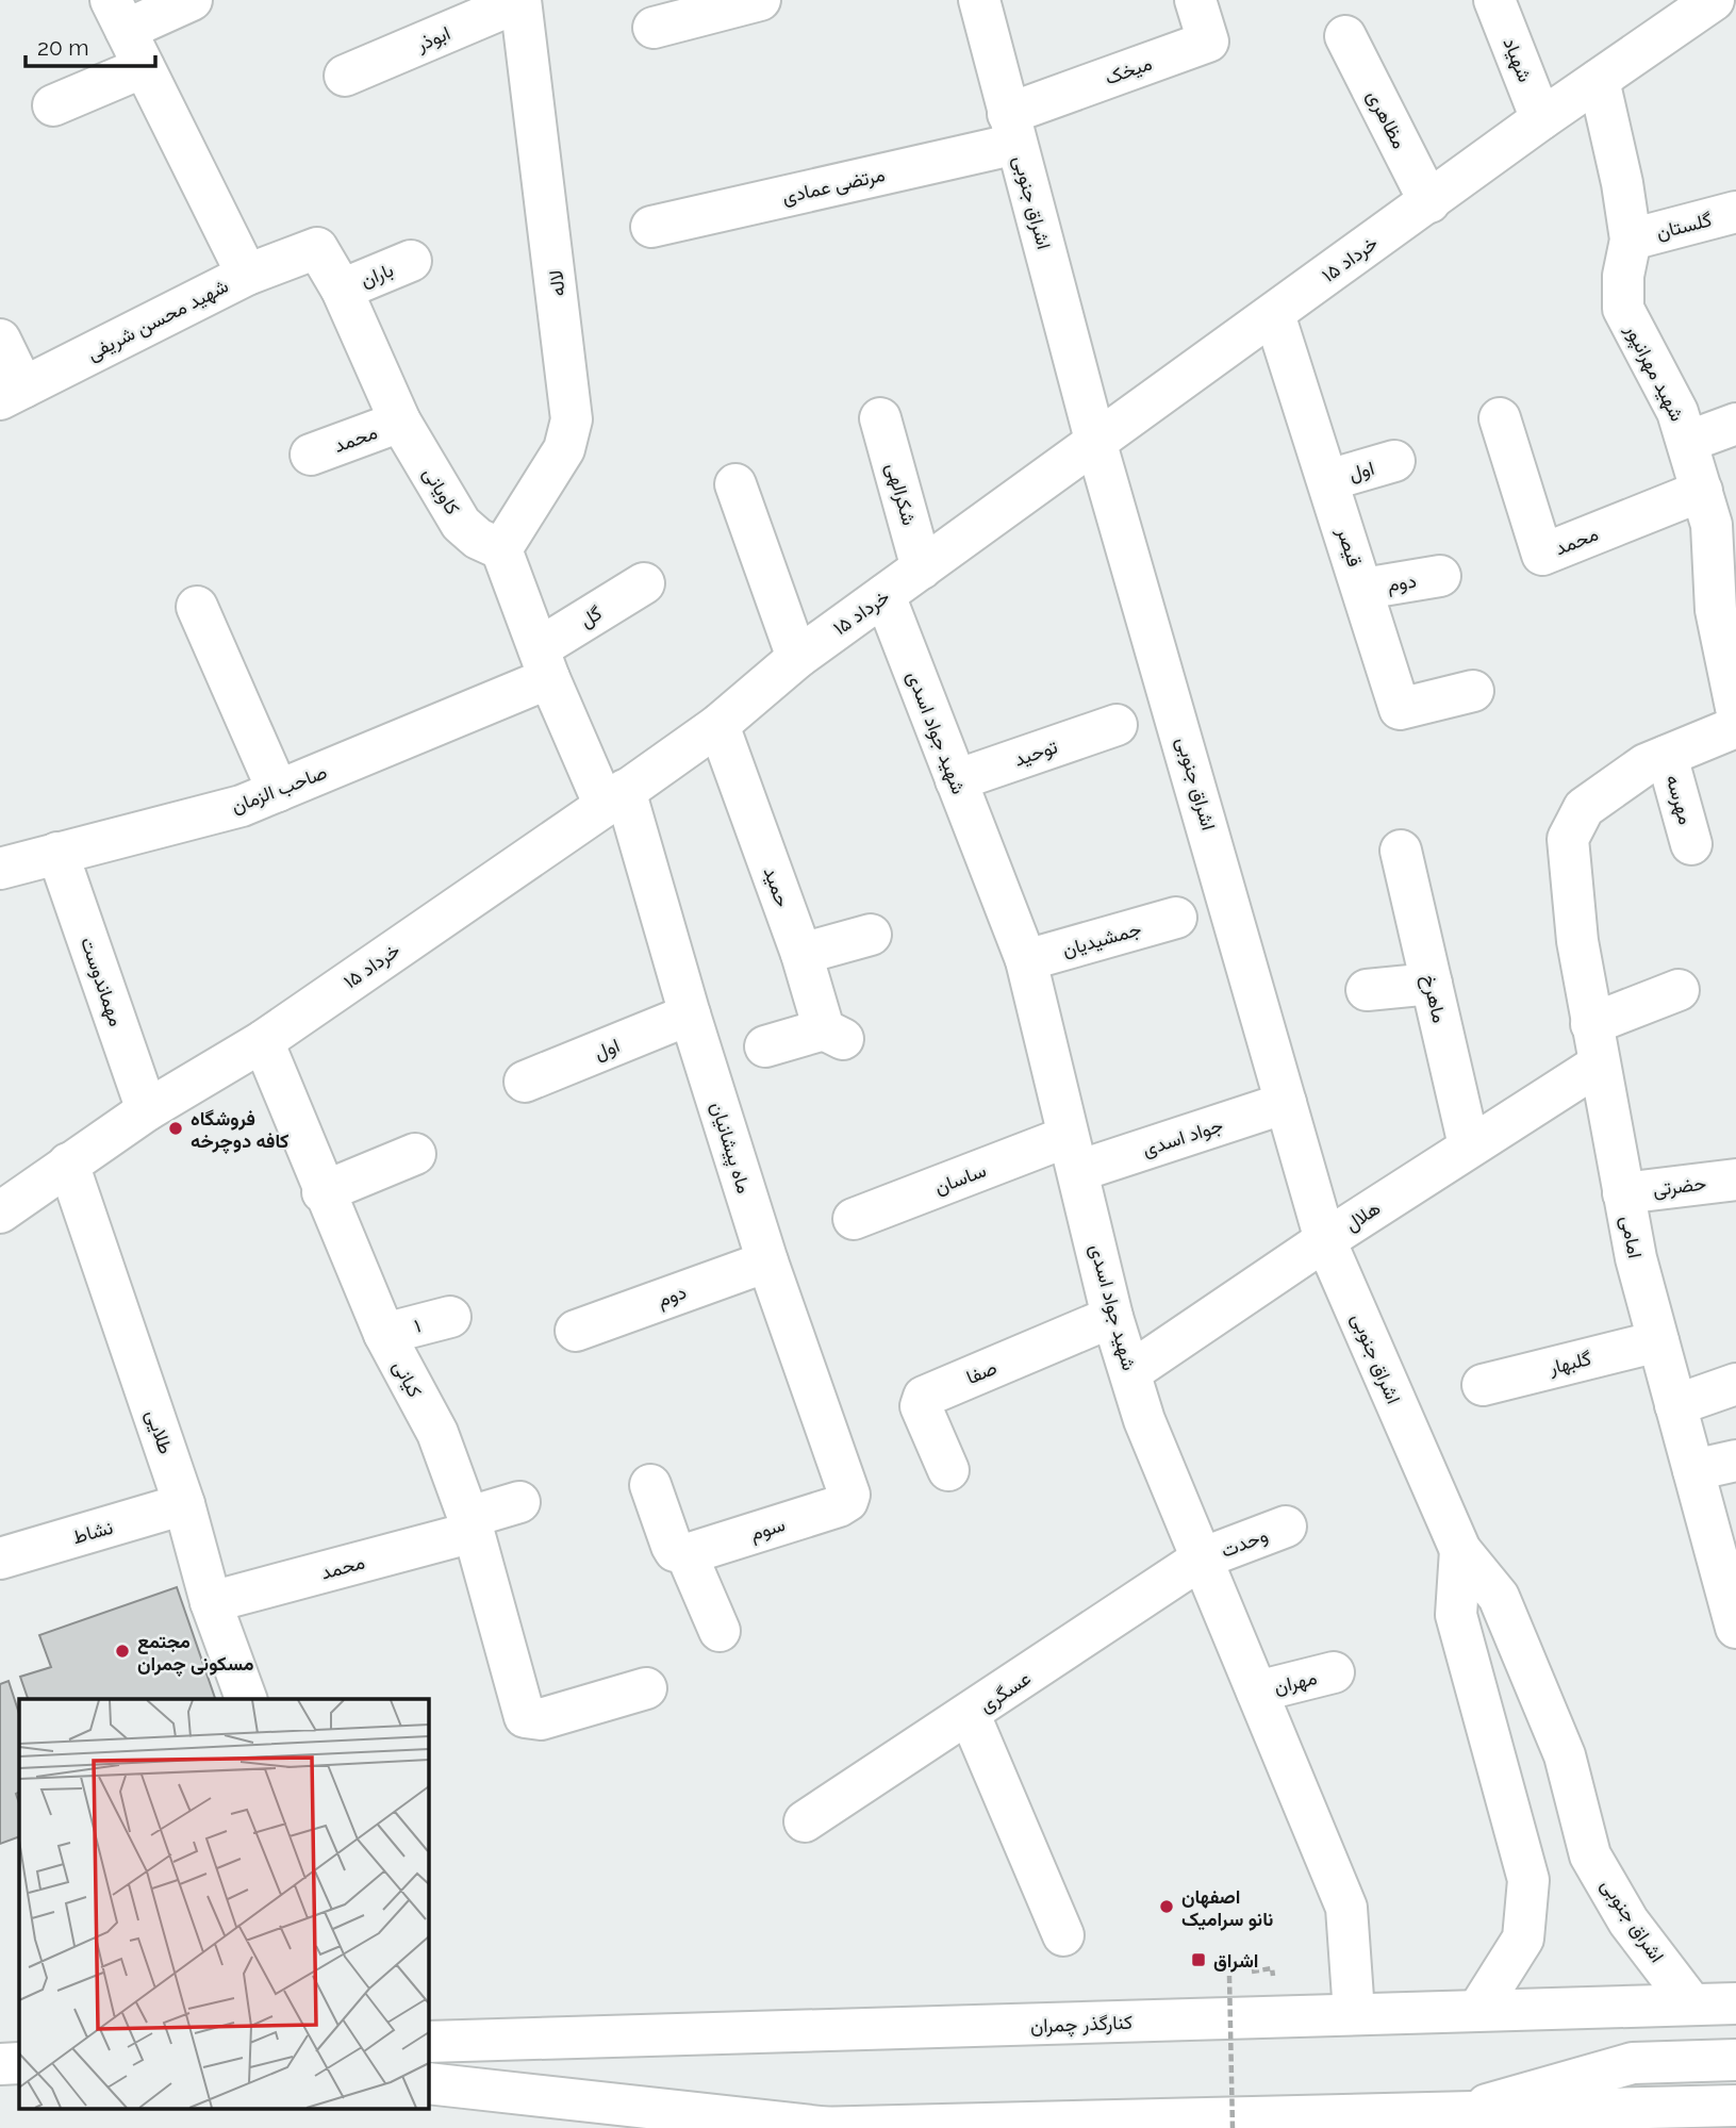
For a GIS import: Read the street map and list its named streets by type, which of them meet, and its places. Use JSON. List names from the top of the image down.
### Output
{
  "streets": {
    "main road": [
      "ابوذر",
      "شهیاد",
      "میخک",
      "مظاهری",
      "مرتضی عمادی",
      "اشراق جنوبی",
      "گلستان",
      "۱۵ خرداد",
      "باران",
      "لاله",
      "شهید محسن شریفی",
      "شهید مهرانپور",
      "محمد",
      "اول",
      "کاویانی",
      "شکرالهی",
      "قیصر",
      "دوم",
      "گل",
      "شهید جواد اسدی",
      "توحید",
      "صاحب الزمان",
      "مهرسه",
      "حمید",
      "جمشیدیان",
      "مهماندوست",
      "ماهرخ",
      "جواد اسدی",
      "ماه پیشانیان",
      "ساسان",
      "حضرتی",
      "هلال",
      "امامی",
      "۱",
      "گلبهار",
      "صفا",
      "کیانی",
      "طلایی",
      "سوم",
      "نشاط",
      "وحدت",
      "مهران",
      "عسگری",
      "کنارگذر چمران"
    ]
  },
  "crossings": [
    ["ابوذر", "لاله"],
    ["شهیاد", "۱۵ خرداد"],
    ["میخک", "مرتضی عمادی"],
    ["میخک", "اشراق جنوبی"],
    ["مظاهری", "۱۵ خرداد"],
    ["مرتضی عمادی", "اشراق جنوبی"],
    ["اشراق جنوبی", "۱۵ خرداد"],
    ["اشراق جنوبی", "جواد اسدی"],
    ["اشراق جنوبی", "هلال"],
    ["اشراق جنوبی", "کنارگذر چمران"],
    ["گلستان", "شهید مهرانپور"],
    ["۱۵ خرداد", "شهید مهرانپور"],
    ["۱۵ خرداد", "شکرالهی"],
    ["۱۵ خرداد", "قیصر"],
    ["۱۵ خرداد", "شهید جواد اسدی"],
    ["۱۵ خرداد", "حمید"],
    ["۱۵ خرداد", "مهماندوست"],
    ["۱۵ خرداد", "ماه پیشانیان"],
    ["۱۵ خرداد", "کیانی"],
    ["۱۵ خرداد", "طلایی"],
    ["باران", "کاویانی"],
    ["لاله", "کاویانی"],
    ["شهید محسن شریفی", "کاویانی"],
    ["شهید مهرانپور", "محمد"],
    ["محمد", "کاویانی"],
    ["محمد", "کیانی"],
    ["محمد", "طلایی"],
    ["اول", "قیصر"],
    ["اول", "ماه پیشانیان"],
    ["قیصر", "دوم"],
    ["دوم", "ماه پیشانیان"],
    ["گل", "صاحب الزمان"],
    ["شهید جواد اسدی", "توحید"],
    ["شهید جواد اسدی", "جمشیدیان"],
    ["شهید جواد اسدی", "جواد اسدی"],
    ["شهید جواد اسدی", "ساسان"],
    ["شهید جواد اسدی", "هلال"],
    ["شهید جواد اسدی", "صفا"],
    ["شهید جواد اسدی", "وحدت"],
    ["شهید جواد اسدی", "مهران"],
    ["شهید جواد اسدی", "عسگری"],
    ["شهید جواد اسدی", "کنارگذر چمران"],
    ["صاحب الزمان", "مهماندوست"],
    ["مهرسه", "امامی"],
    ["ماهرخ", "هلال"],
    ["جواد اسدی", "ساسان"],
    ["ماه پیشانیان", "سوم"],
    ["حضرتی", "امامی"],
    ["هلال", "امامی"],
    ["امامی", "گلبهار"],
    ["۱", "کیانی"],
    ["طلایی", "نشاط"],
    ["وحدت", "عسگری"]
  ],
  "places": {
    "other": ["فروشگاه کافه دوچرخه", "مجتمع مسکونی چمران", "اصفهان نانو سرامیک"],
    "transit": ["اشراق"]
  },
  "scale_bar": "20 m"
}
